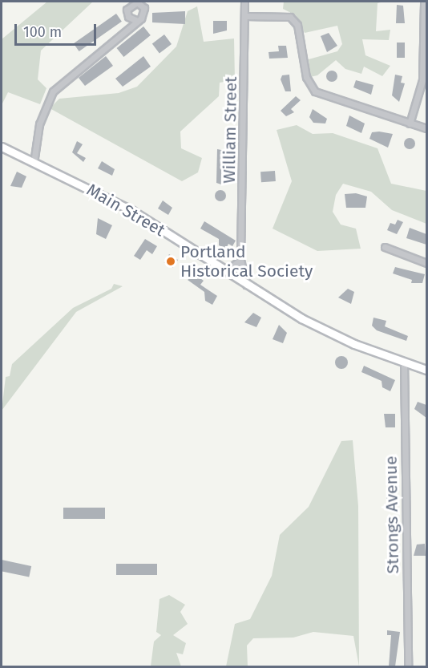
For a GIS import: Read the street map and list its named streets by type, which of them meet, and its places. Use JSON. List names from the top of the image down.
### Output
{
  "streets": {
    "main road": ["Main Street"],
    "street": ["William Street", "Strongs Avenue"]
  },
  "crossings": [
    ["William Street", "Main Street"],
    ["Main Street", "Strongs Avenue"]
  ],
  "places": ["Portland Historical Society"],
  "scale_bar": "100 m"
}
